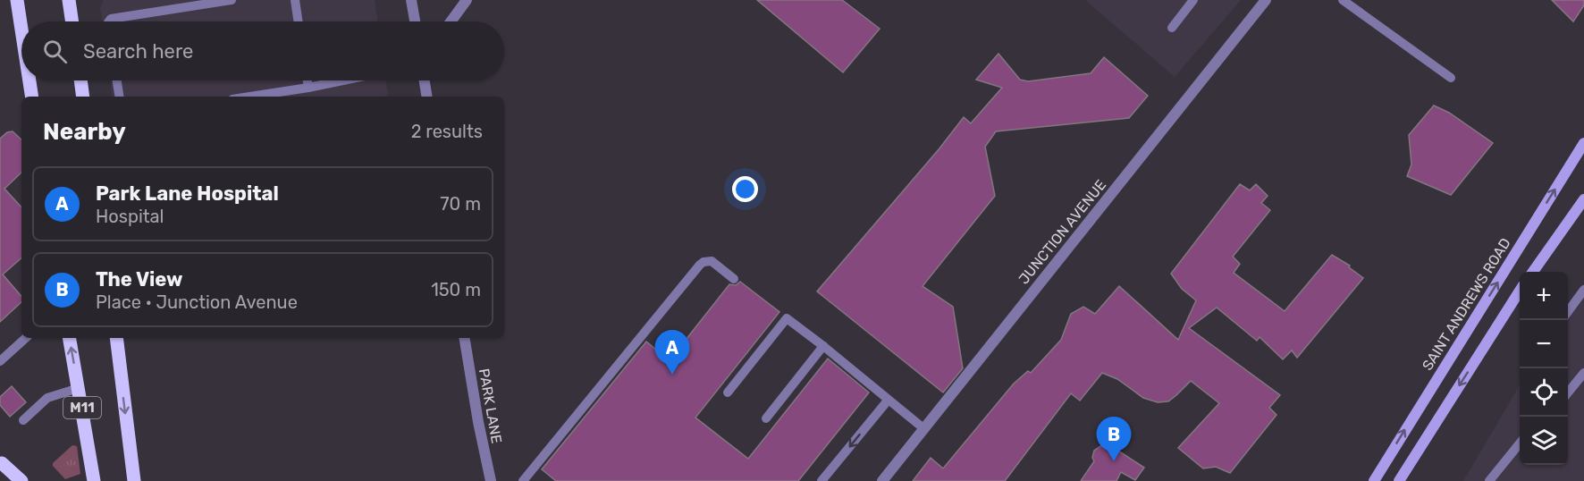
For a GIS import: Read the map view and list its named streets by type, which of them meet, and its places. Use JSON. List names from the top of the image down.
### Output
{
  "streets": {
    "main road": ["SAINT ANDREWS ROAD", "M11"],
    "street": ["JUNCTION AVENUE", "PARK LANE"]
  },
  "page": {
    "search": "Search here",
    "heading": ["Nearby", "2 results"],
    "list": [
      {
        "mark": "A",
        "name": "Park Lane Hospital",
        "note": "Hospital",
        "value": "70 m"
      },
      {
        "mark": "B",
        "name": "The View",
        "note": "Place · Junction Avenue",
        "value": "150 m"
      }
    ],
    "map_buttons": ["+", "−"],
    "pins": ["A", "B"]
  }
}
